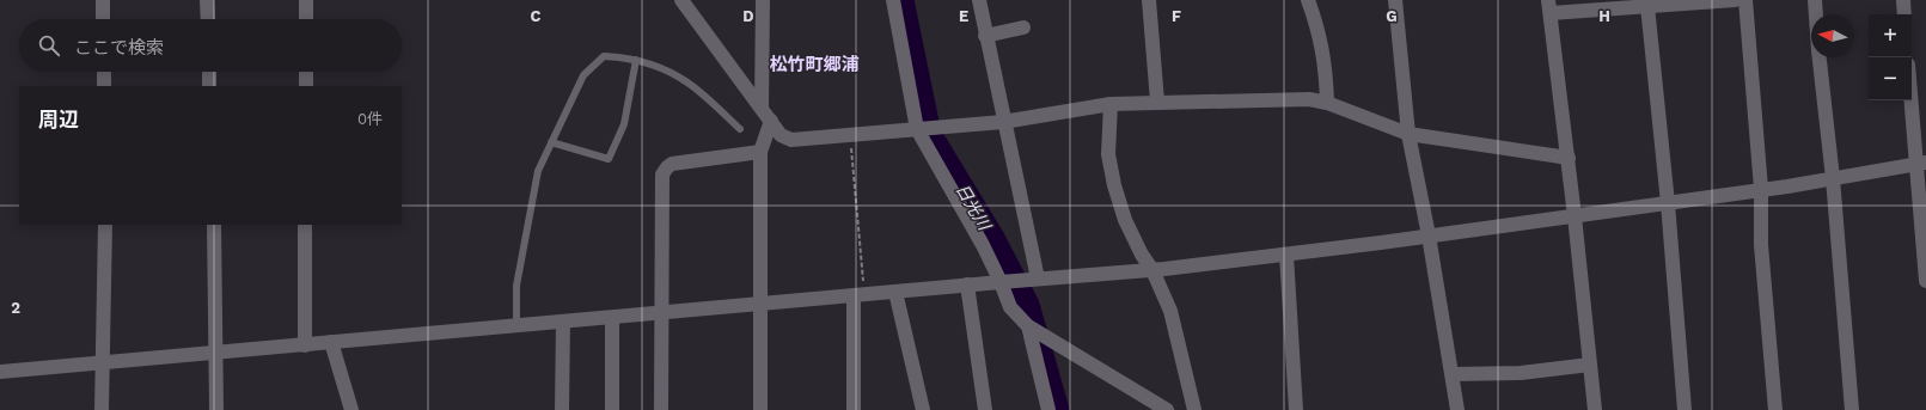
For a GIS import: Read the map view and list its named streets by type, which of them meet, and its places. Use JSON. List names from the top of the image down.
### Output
{
  "districts": ["松竹町郷浦"],
  "water": ["日光川"],
  "north": "left",
  "page": {
    "map_buttons": ["+", "−"],
    "search": "ここで検索",
    "heading": ["周辺", "0件"]
  },
  "grid": {
    "columns": [
      "C",
      "D",
      "E",
      "F",
      "G",
      "H"
    ],
    "rows": ["2"]
  }
}
